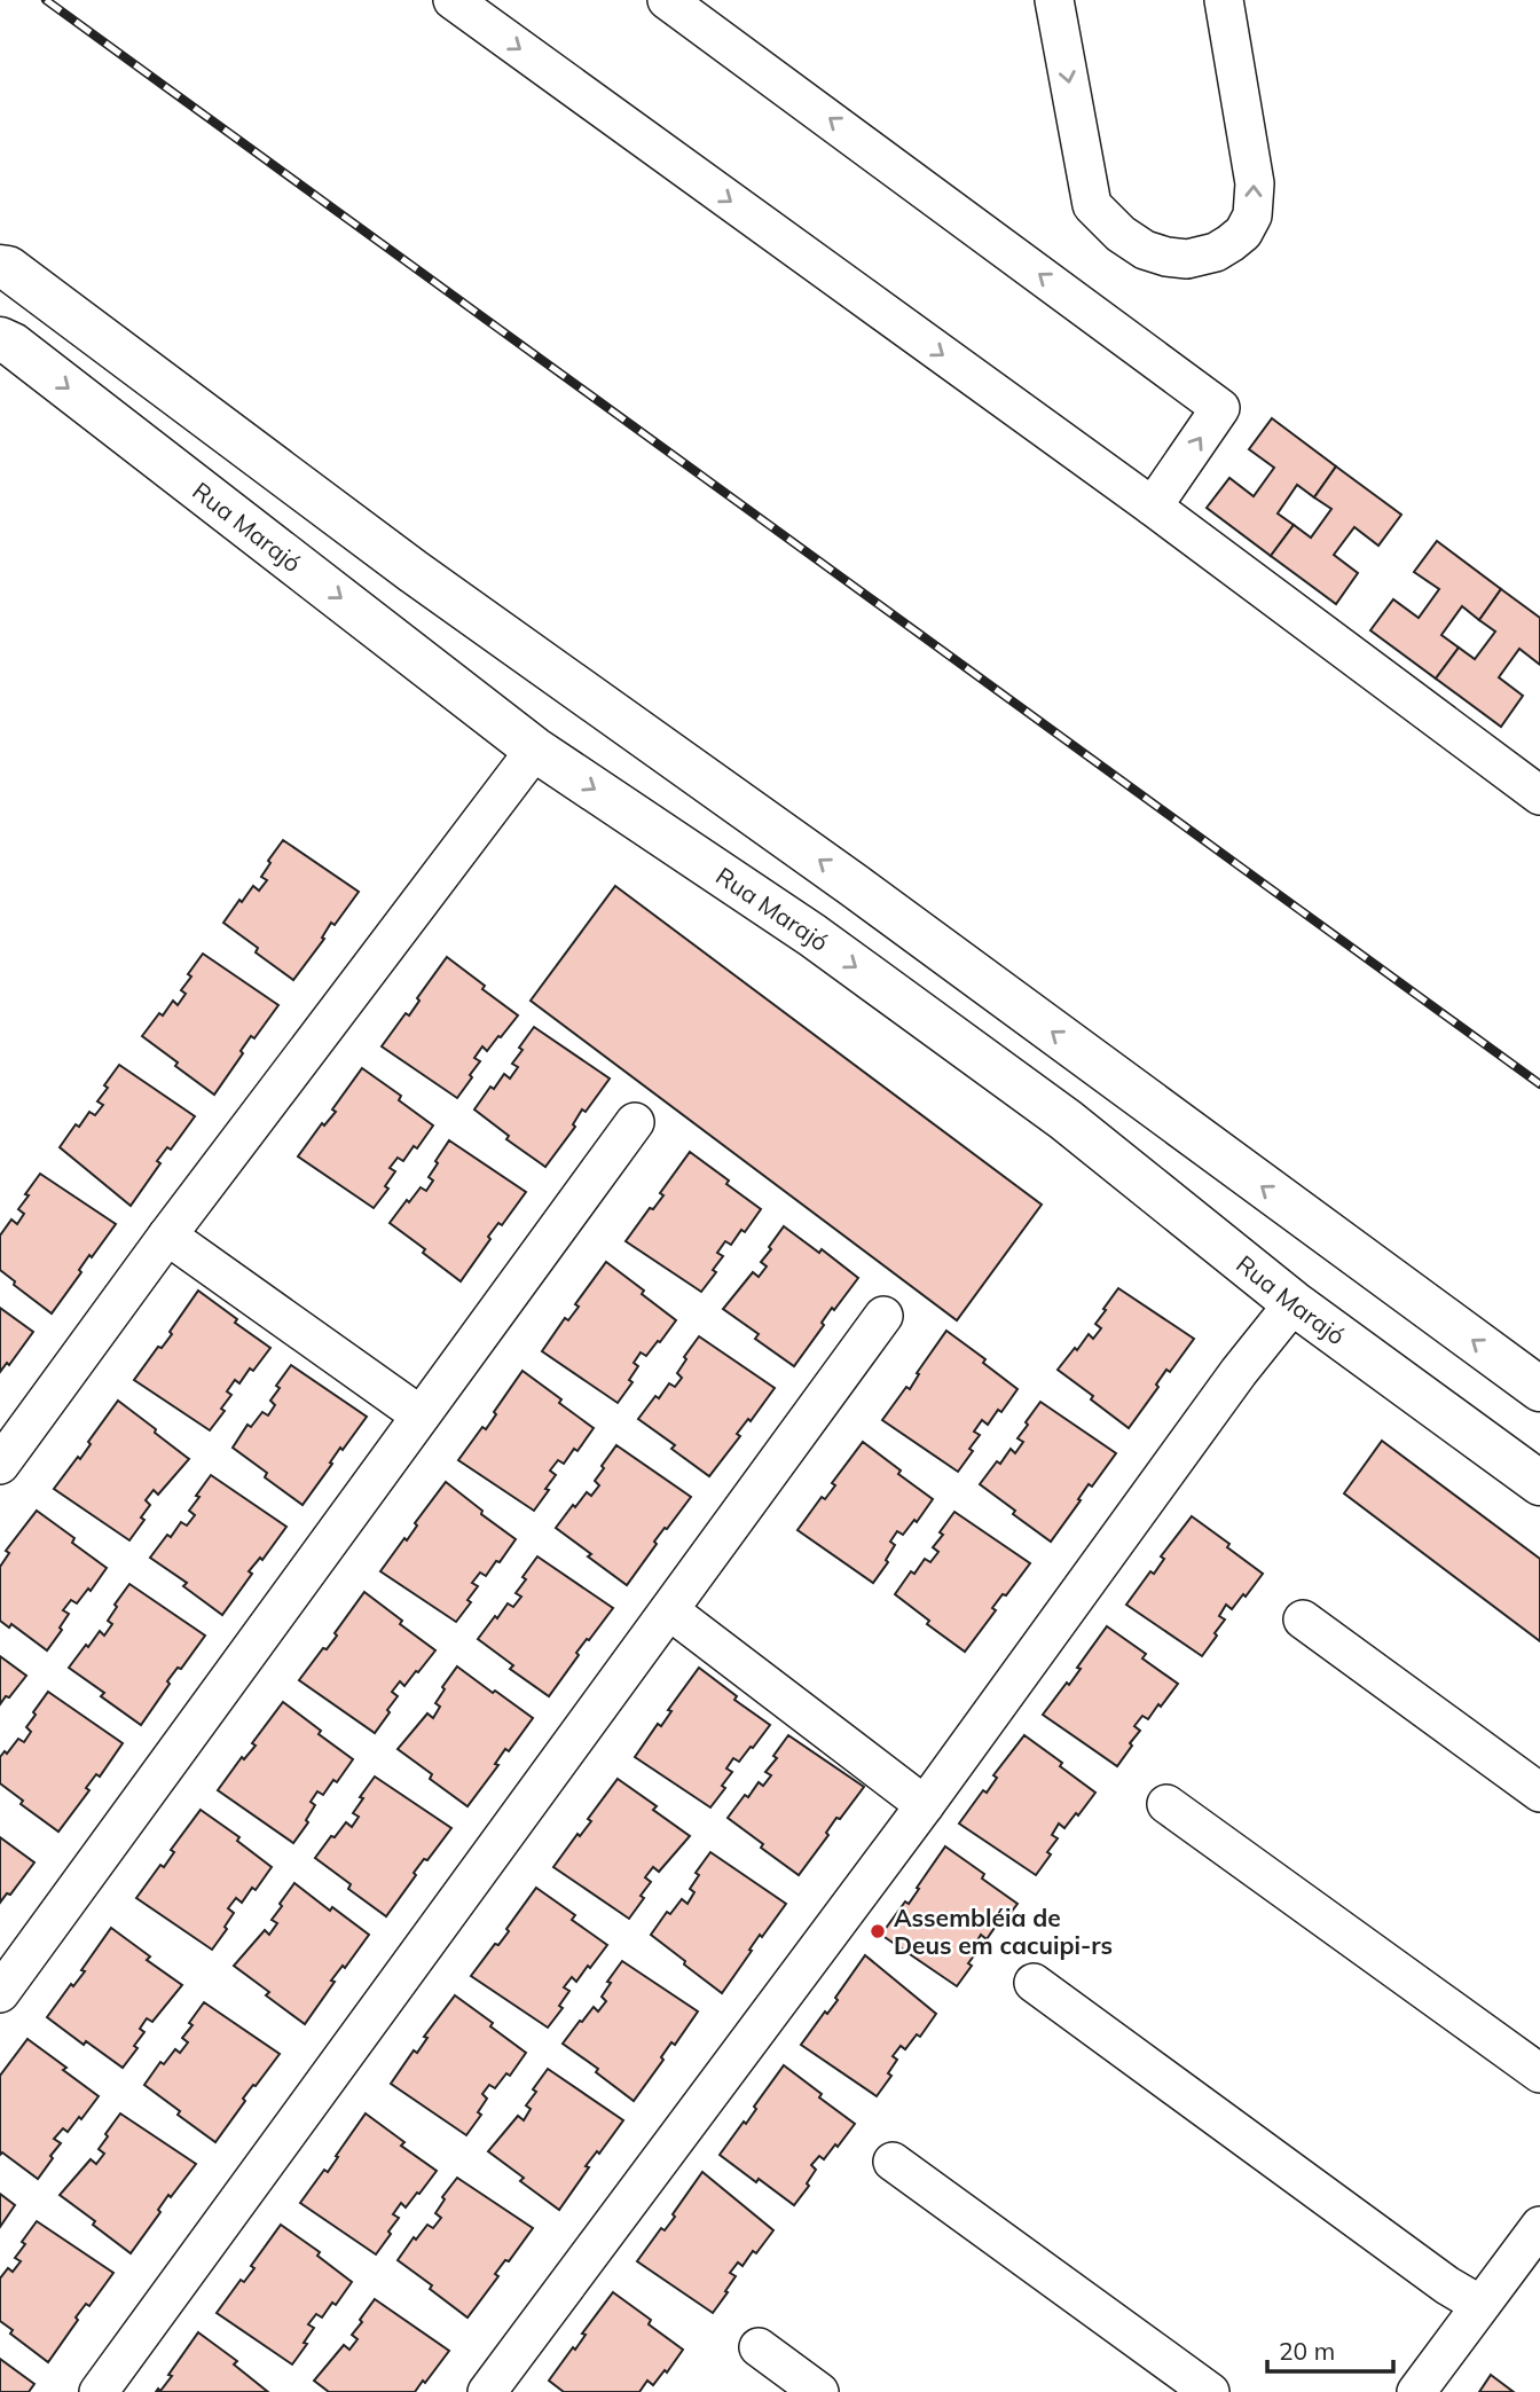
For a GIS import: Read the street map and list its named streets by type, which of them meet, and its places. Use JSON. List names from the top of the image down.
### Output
{
  "streets": {
    "street": ["Rua Marajó"]
  },
  "places": ["Assembléia de Deus em cacuipi-rs"],
  "scale_bar": "20 m"
}
